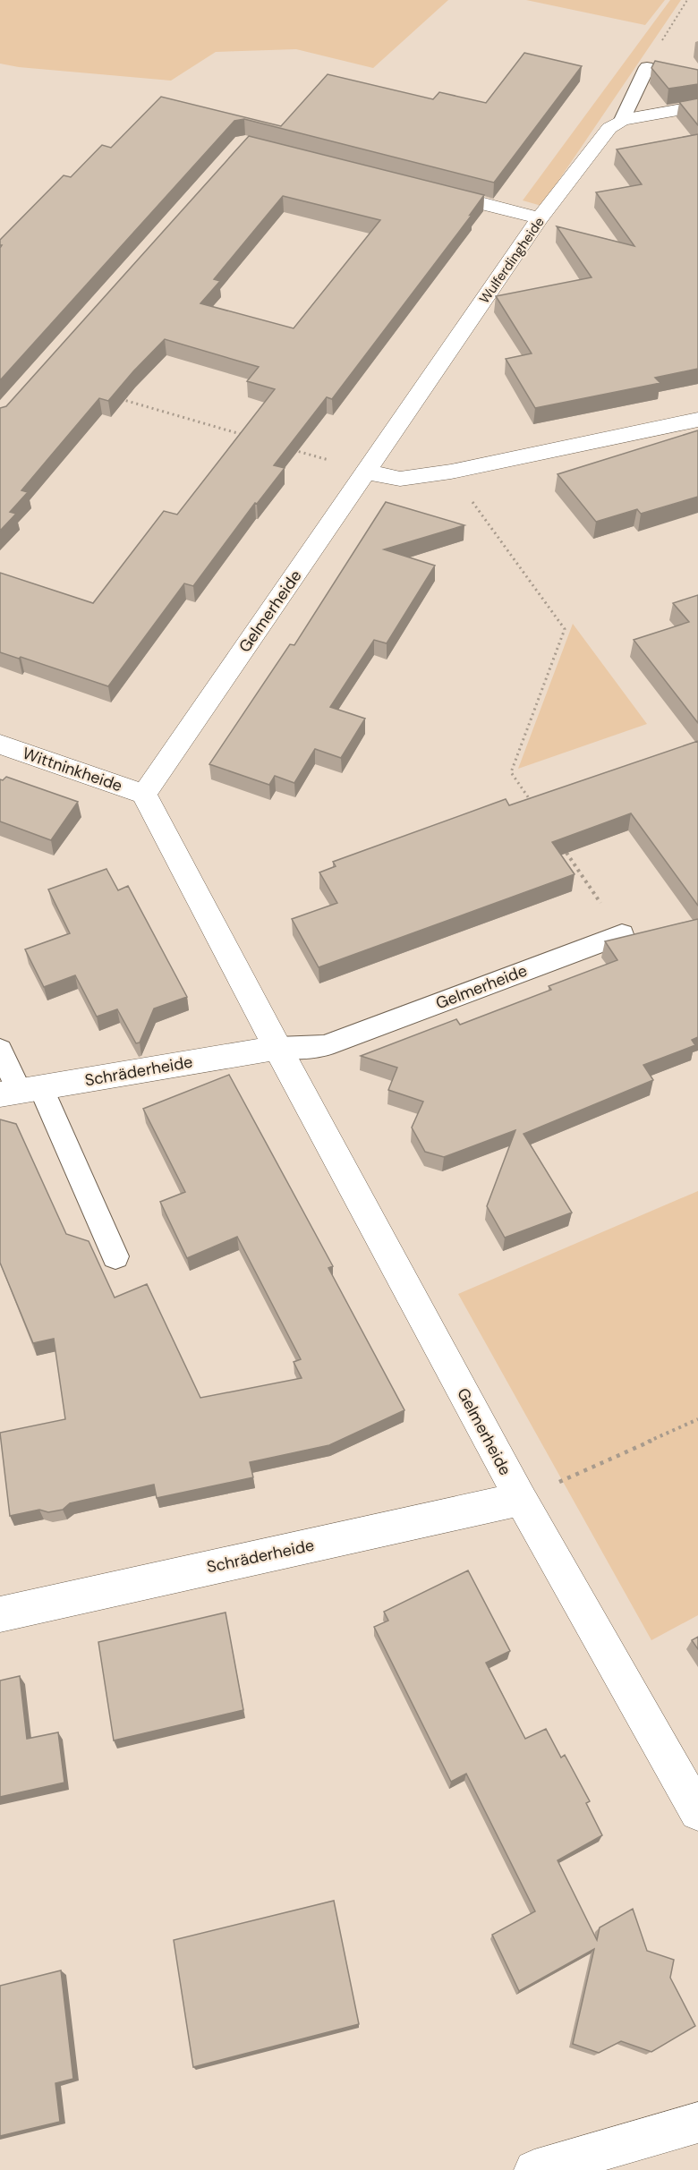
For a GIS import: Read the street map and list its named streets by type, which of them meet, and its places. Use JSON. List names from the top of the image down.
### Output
{
  "streets": {
    "street": [
      "Wulferdingheide",
      "Gelmerheide",
      "Wittninkheide",
      "Schräderheide"
    ]
  },
  "crossings": [
    ["Wulferdingheide", "Gelmerheide"],
    ["Gelmerheide", "Wittninkheide"],
    ["Gelmerheide", "Schräderheide"]
  ]
}
